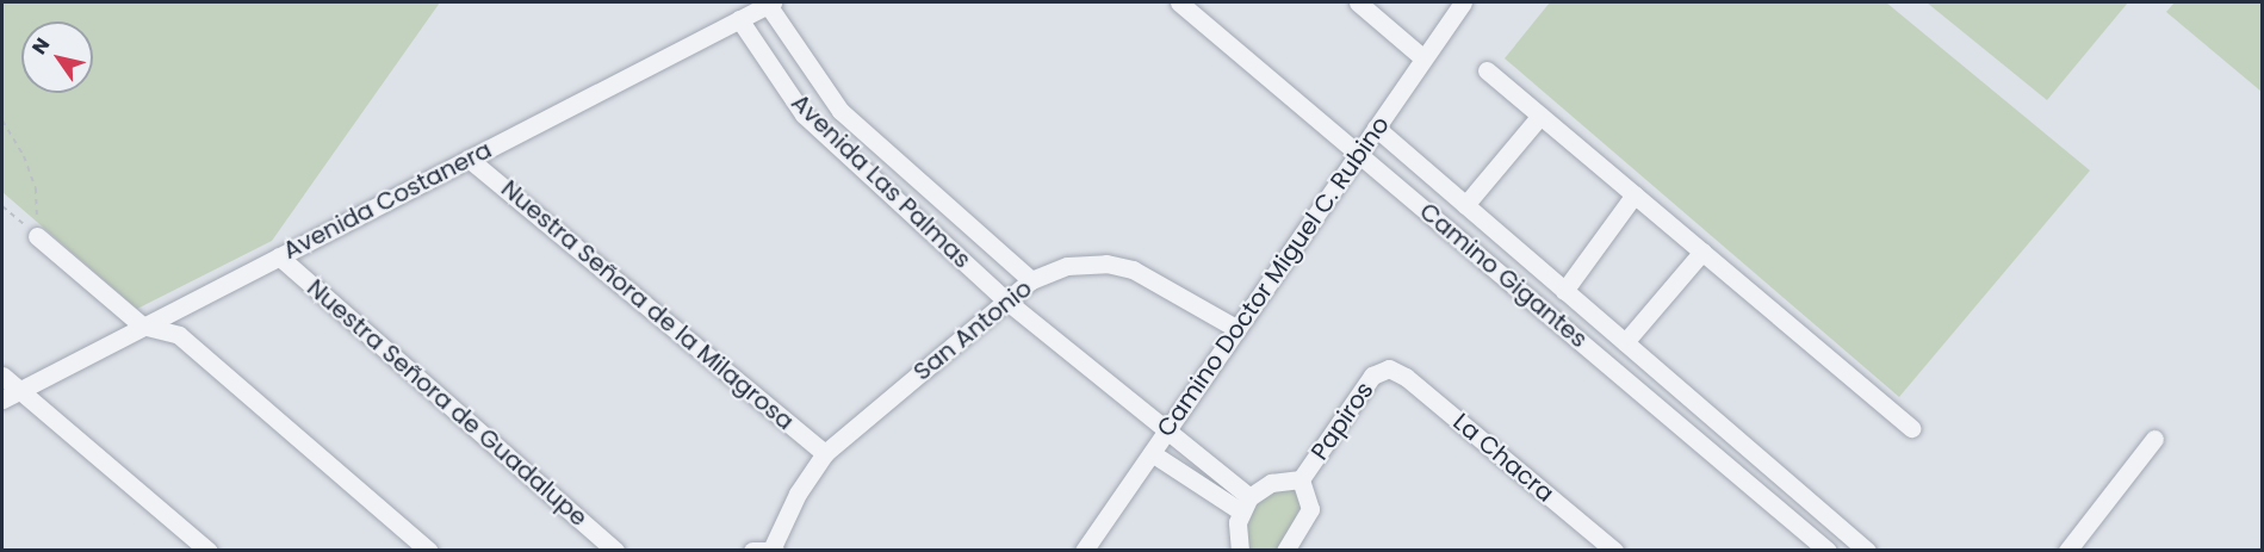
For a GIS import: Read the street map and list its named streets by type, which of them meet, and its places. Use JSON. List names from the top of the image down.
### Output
{
  "streets": {
    "street": [
      "Avenida Las Palmas",
      "Avenida Costanera",
      "Camino Gigantes",
      "Camino Doctor Miguel C. Rubino",
      "Nuestra Señora de la Milagrosa",
      "San Antonio",
      "Nuestra Señora de Guadalupe",
      "Papiros",
      "La Chacra"
    ]
  },
  "crossings": [
    ["Avenida Las Palmas", "Avenida Costanera"],
    ["Avenida Las Palmas", "Camino Doctor Miguel C. Rubino"],
    ["Avenida Las Palmas", "San Antonio"],
    ["Avenida Costanera", "Nuestra Señora de la Milagrosa"],
    ["Avenida Costanera", "Nuestra Señora de Guadalupe"],
    ["Camino Gigantes", "Camino Doctor Miguel C. Rubino"],
    ["Camino Doctor Miguel C. Rubino", "San Antonio"],
    ["Nuestra Señora de la Milagrosa", "San Antonio"],
    ["Papiros", "La Chacra"]
  ],
  "north": "top left"
}
